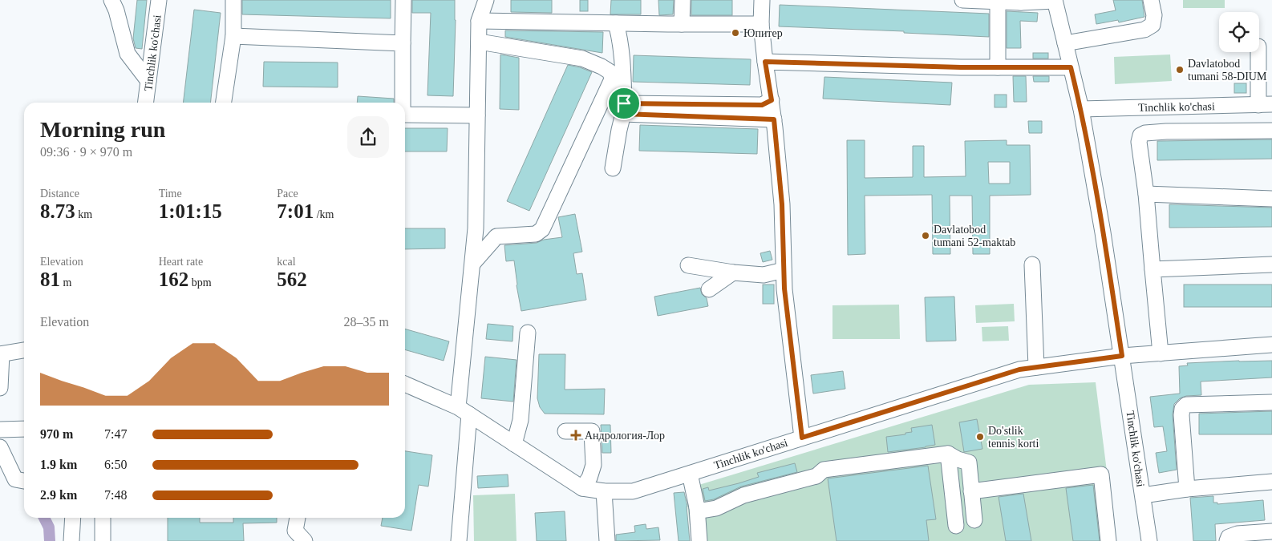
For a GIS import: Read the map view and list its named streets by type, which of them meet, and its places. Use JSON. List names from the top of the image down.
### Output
{
  "streets": {
    "street": ["Tinchlik ko'chasi"]
  },
  "places": {
    "other": [
      "Юпитер",
      "Davlatobod tumani 58-DIUM",
      "Davlatobod tumani 52-maktab",
      "Do'stlik tennis korti"
    ],
    "health": ["Андрология-Лор"]
  },
  "page": {
    "heading": ["Morning run", "09:36 · 9 × 970 m"],
    "stats": [
      ["Distance", "8.73 km"],
      ["Time", "1:01:15"],
      ["Pace", "7:01 /km"],
      ["Elevation", "81 m"],
      ["Heart rate", "162 bpm"],
      ["kcal", "562"]
    ],
    "chart": ["Elevation", "28–35 m"],
    "list": [
      {
        "name": "970 m",
        "note": "7:47"
      },
      {
        "name": "1.9 km",
        "note": "6:50"
      },
      {
        "name": "2.9 km",
        "note": "7:48"
      }
    ]
  }
}
